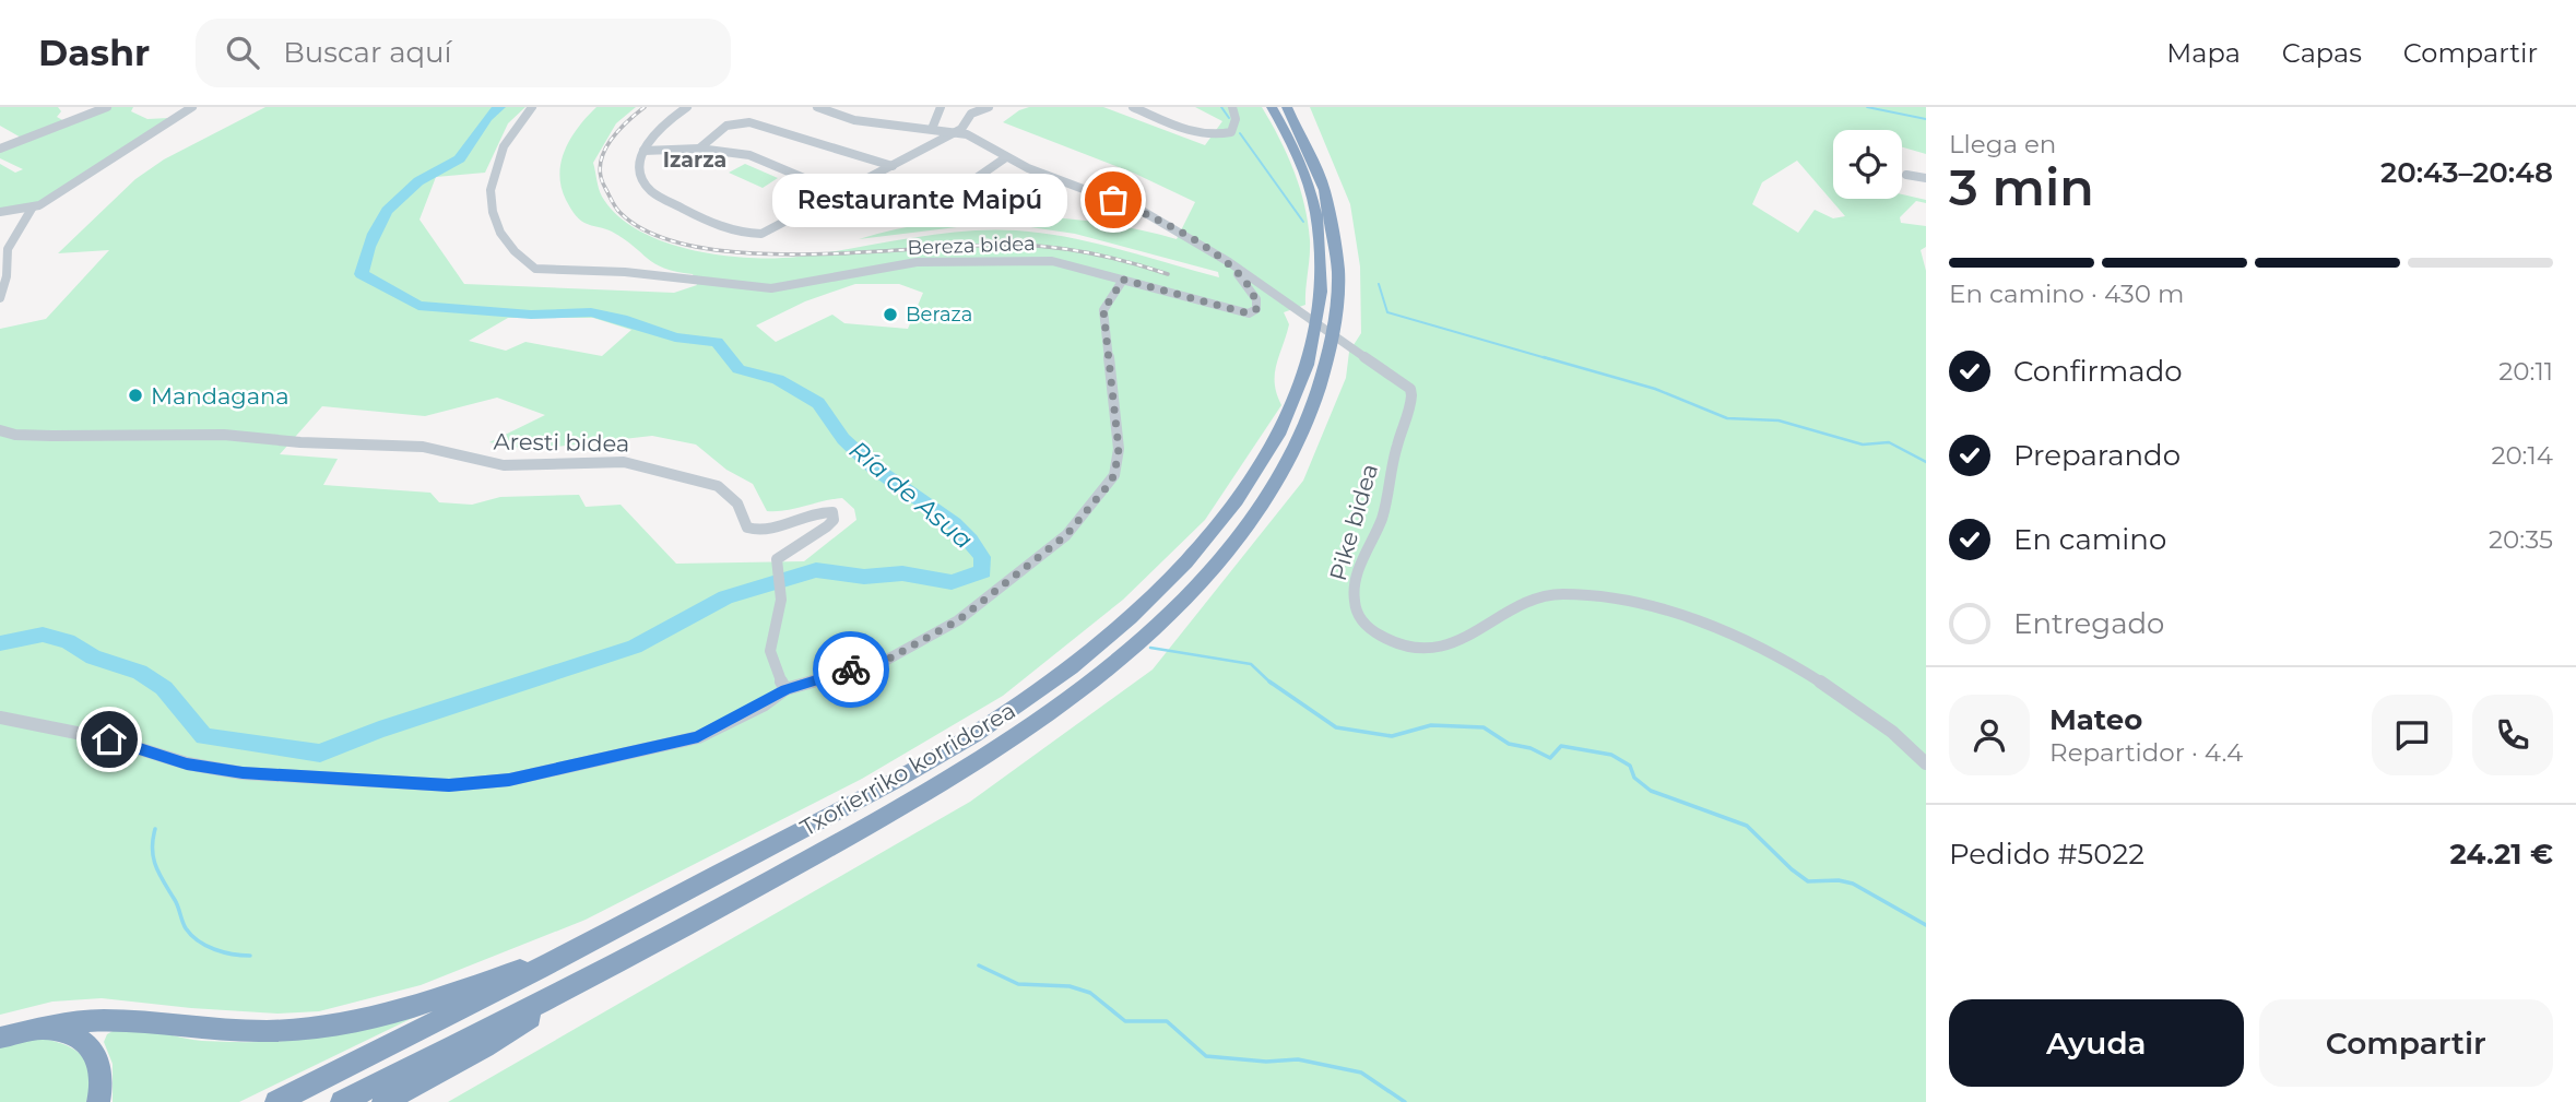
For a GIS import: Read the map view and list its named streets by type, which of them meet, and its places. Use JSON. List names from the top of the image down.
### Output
{
  "streets": {
    "highway": ["Txorierriko korridorea"],
    "street": ["Bereza bidea", "Aresti bidea", "Pike bidea"]
  },
  "crossings": [
    ["Bereza bidea", "Pike bidea"]
  ],
  "districts": ["Izarza"],
  "water": ["Ría de Asua"],
  "places": ["Restaurante Maipú", "Beraza", "Mandagana"],
  "page": {
    "header": "Dashr",
    "search": "Buscar aquí",
    "nav": ["Mapa", "Capas", "Compartir"],
    "heading": ["3 min", "Llega en", "20:43–20:48"],
    "panel": [
      "Mateo",
      "Repartidor · 4.4",
      "Pedido #5022",
      "24.21 €"
    ],
    "bubble": "Restaurante Maipú",
    "bar": "En camino · 430 m",
    "list": [
      ["Confirmado", "20:11"],
      ["Preparando", "20:14"],
      ["En camino", "20:35"],
      "Entregado"
    ],
    "buttons": ["Ayuda", "Compartir"]
  }
}
